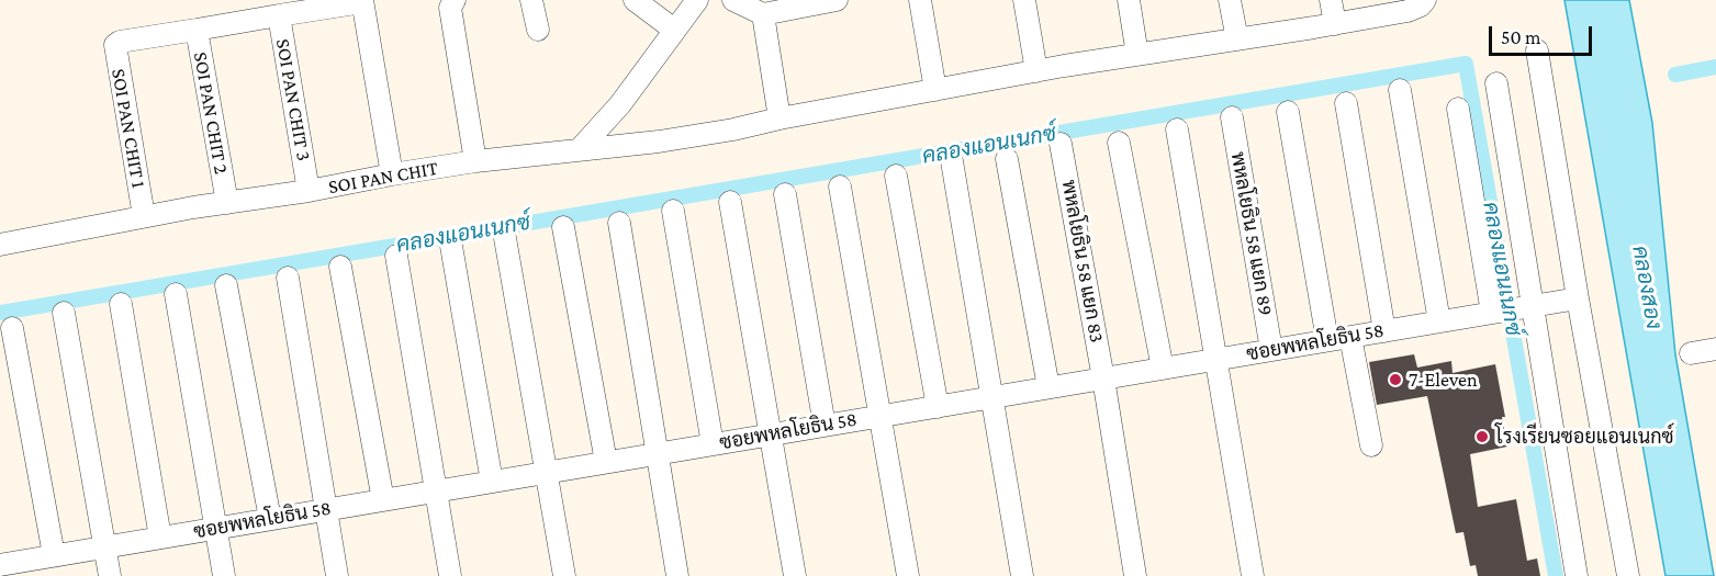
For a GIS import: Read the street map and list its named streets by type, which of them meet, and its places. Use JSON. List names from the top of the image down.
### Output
{
  "streets": {
    "street": [
      "SOI PAN CHIT 3",
      "SOI PAN CHIT 2",
      "SOI PAN CHIT 1",
      "SOI PAN CHIT",
      "พหลโยธิน 58 แยก 89",
      "พหลโยธิน 58 แยก 83",
      "ซอยพหลโยธิน 58"
    ]
  },
  "crossings": [
    ["SOI PAN CHIT 3", "SOI PAN CHIT 2"],
    ["SOI PAN CHIT 3", "SOI PAN CHIT"],
    ["SOI PAN CHIT 2", "SOI PAN CHIT 1"],
    ["SOI PAN CHIT 2", "SOI PAN CHIT"],
    ["SOI PAN CHIT 1", "SOI PAN CHIT"],
    ["พหลโยธิน 58 แยก 89", "ซอยพหลโยธิน 58"],
    ["พหลโยธิน 58 แยก 83", "ซอยพหลโยธิน 58"]
  ],
  "water": ["คลองแอนเนกซ์", "คลองสอง"],
  "places": ["7-Eleven", "โรงเรียนซอยแอนเนกซ์"],
  "scale_bar": "50 m"
}
